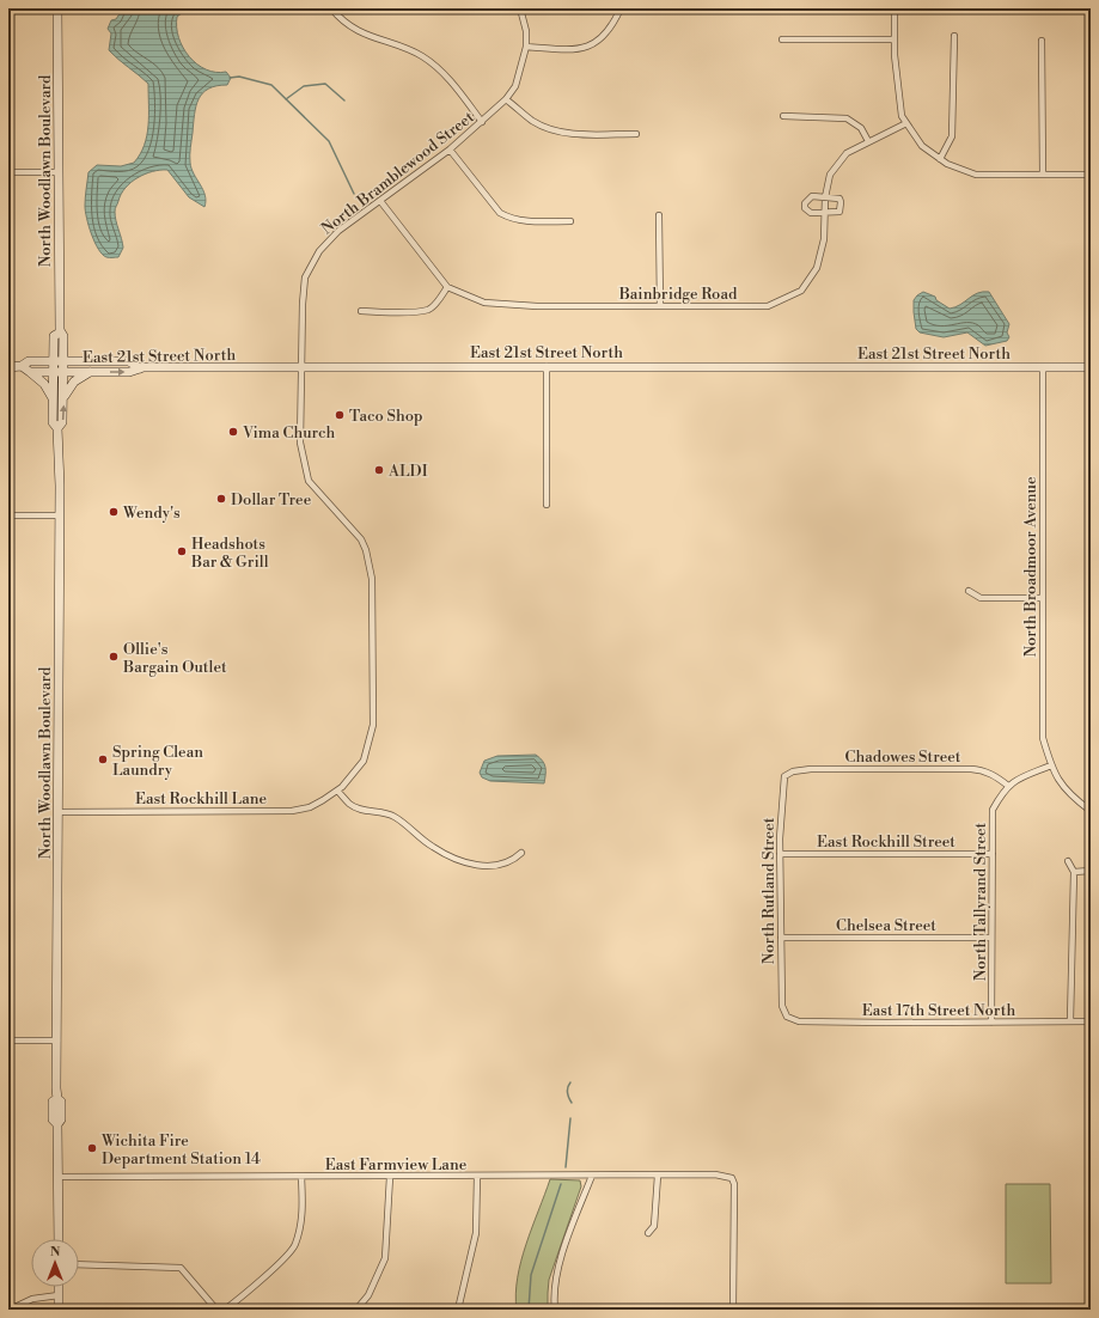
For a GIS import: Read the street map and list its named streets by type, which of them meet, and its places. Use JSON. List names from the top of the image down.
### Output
{
  "streets": {
    "main road": ["North Woodlawn Boulevard", "East 21st Street North"],
    "street": [
      "North Bramblewood Street",
      "Bainbridge Road",
      "North Broadmoor Avenue",
      "Chadowes Street",
      "East Rockhill Lane",
      "East Rockhill Street",
      "North Rutland Street",
      "North Tallyrand Street",
      "Chelsea Street",
      "East 17th Street North",
      "East Farmview Lane"
    ]
  },
  "crossings": [
    ["North Woodlawn Boulevard", "East 21st Street North"],
    ["North Woodlawn Boulevard", "East Rockhill Lane"],
    ["North Woodlawn Boulevard", "East Farmview Lane"],
    ["North Bramblewood Street", "Bainbridge Road"],
    ["North Bramblewood Street", "East 21st Street North"],
    ["North Bramblewood Street", "East Rockhill Lane"],
    ["East 21st Street North", "North Broadmoor Avenue"],
    ["Chadowes Street", "North Rutland Street"],
    ["Chadowes Street", "North Tallyrand Street"],
    ["East Rockhill Street", "North Rutland Street"],
    ["East Rockhill Street", "North Tallyrand Street"],
    ["North Rutland Street", "Chelsea Street"],
    ["North Rutland Street", "East 17th Street North"],
    ["North Tallyrand Street", "Chelsea Street"],
    ["North Tallyrand Street", "East 17th Street North"]
  ],
  "places": [
    "Taco Shop",
    "Vima Church",
    "ALDI",
    "Dollar Tree",
    "Wendy's",
    "Headshots Bar & Grill",
    "Ollie's Bargain Outlet",
    "Spring Clean Laundry",
    "Wichita Fire Department Station 14"
  ],
  "north": "top"
}
